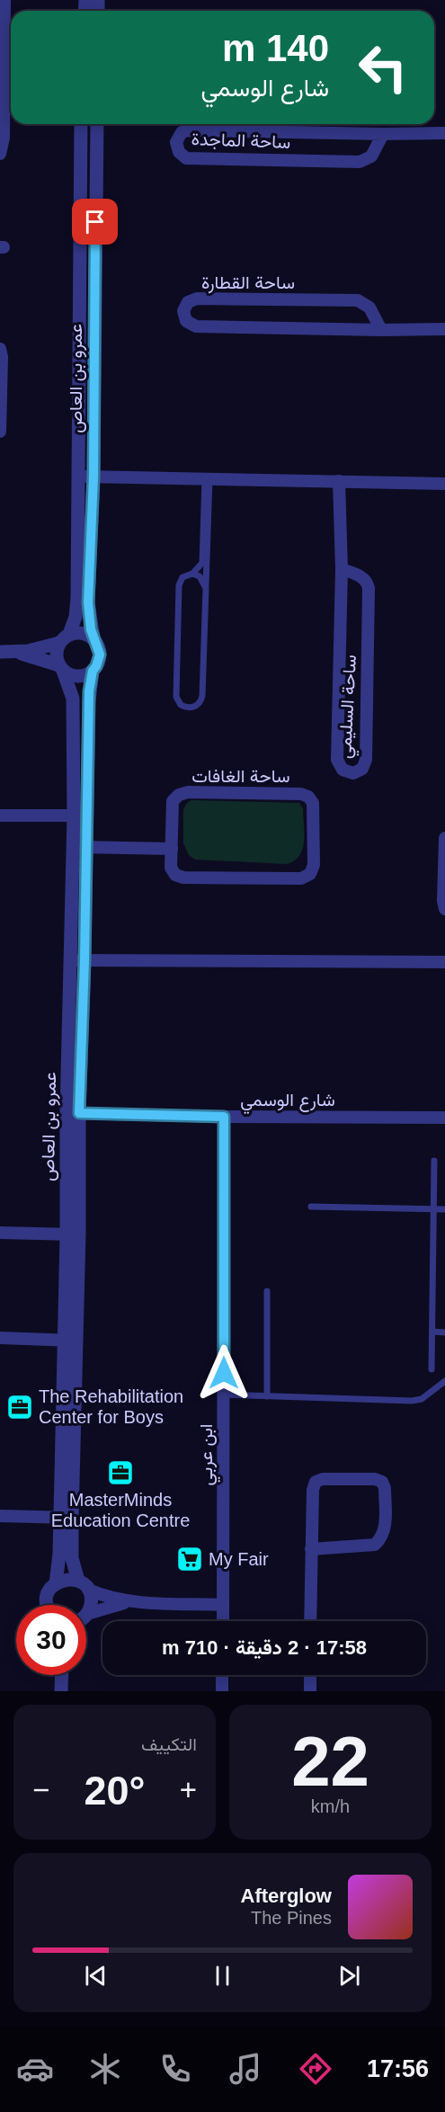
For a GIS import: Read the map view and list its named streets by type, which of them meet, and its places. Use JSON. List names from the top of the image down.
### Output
{
  "streets": {
    "street": [
      "ساحة الماجدة",
      "ساحة القطارة",
      "عمرو بن العاص",
      "ساحة السليمي",
      "ساحة الغافات",
      "شارع الوسمي",
      "ابن عربي"
    ]
  },
  "crossings": [
    ["عمرو بن العاص", "شارع الوسمي"],
    ["شارع الوسمي", "ابن عربي"]
  ],
  "places": {
    "office": ["The Rehabilitation Center for Boys", "MasterMinds Education Centre"],
    "supermarket": ["My Fair"]
  },
  "page": {
    "turn": ["140 m", "شارع الوسمي"],
    "limit": "30",
    "trip": "17:58 · 2 دقيقة · 710 m",
    "tile": [
      ["22", "km/h"],
      "التكييف"
    ],
    "heat": ["−", "20°", "+"],
    "song": ["Afterglow", "The Pines"],
    "tabs": "17:56"
  }
}
